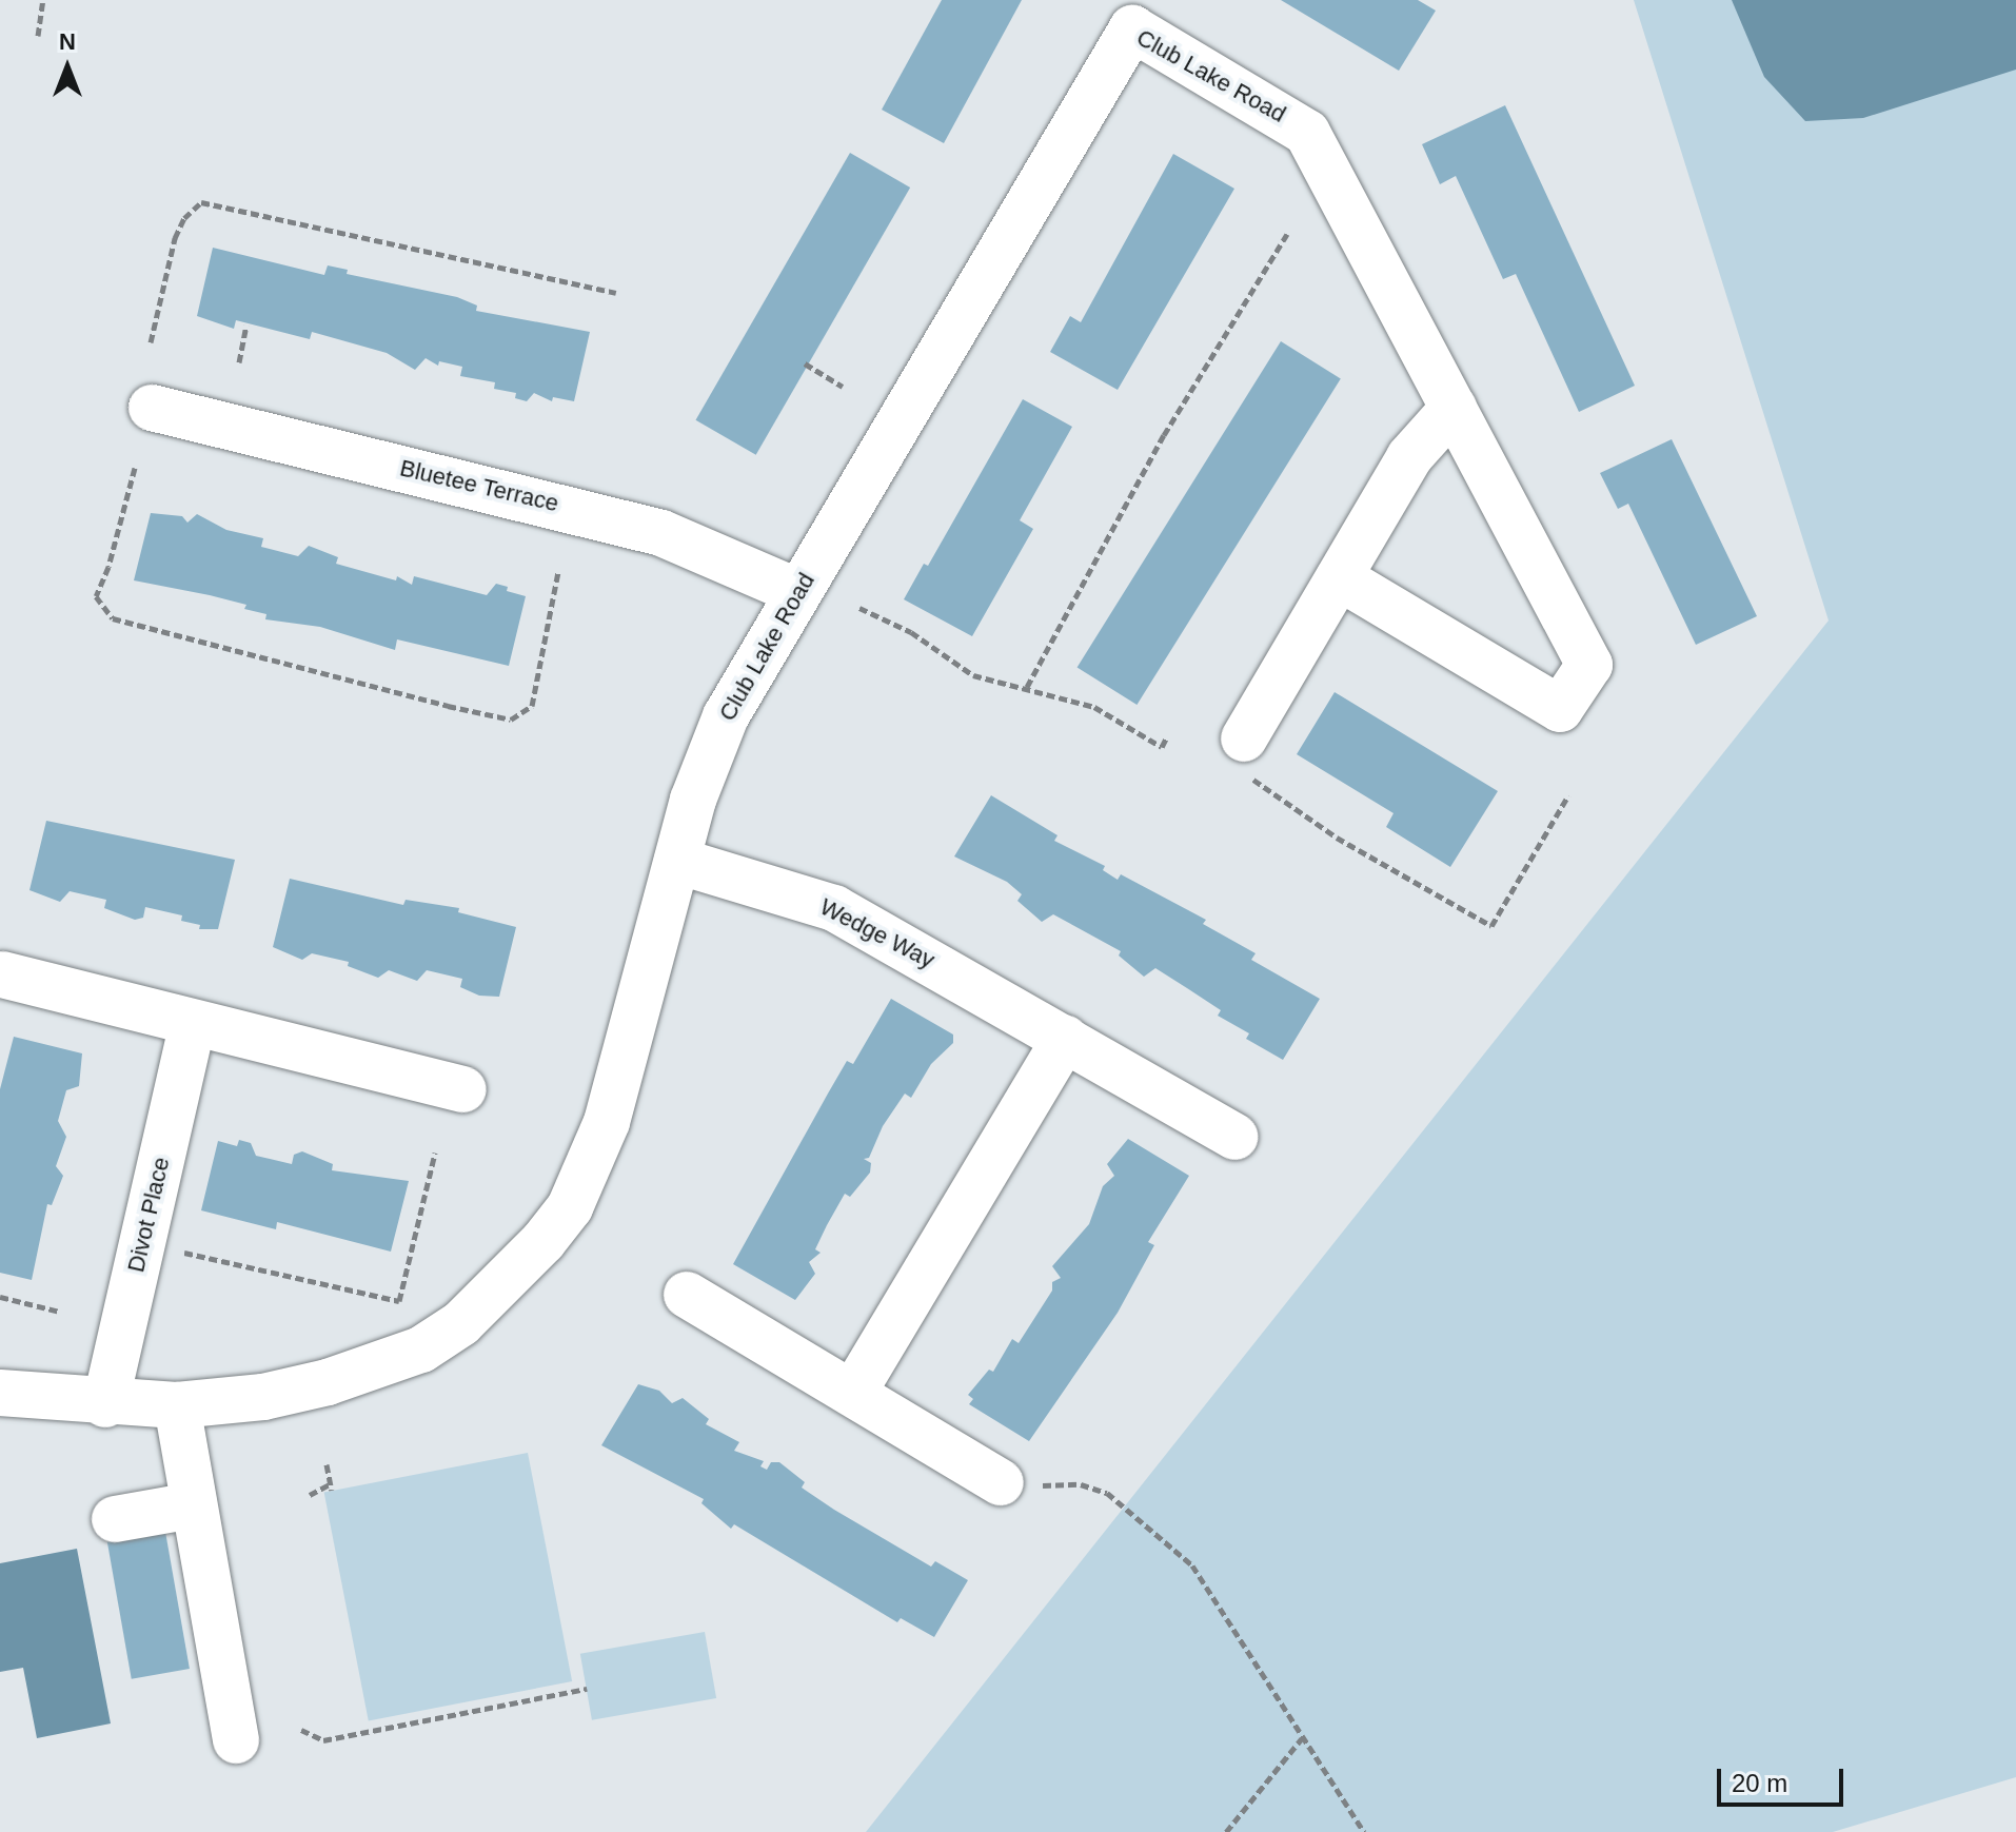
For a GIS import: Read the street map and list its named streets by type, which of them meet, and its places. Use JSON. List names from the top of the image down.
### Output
{
  "streets": {
    "street": [
      "Club Lake Road",
      "Bluetee Terrace",
      "Wedge Way",
      "Divot Place"
    ]
  },
  "crossings": [
    ["Club Lake Road", "Bluetee Terrace"],
    ["Club Lake Road", "Wedge Way"],
    ["Club Lake Road", "Divot Place"]
  ],
  "scale_bar": "20 m",
  "north": "top"
}
